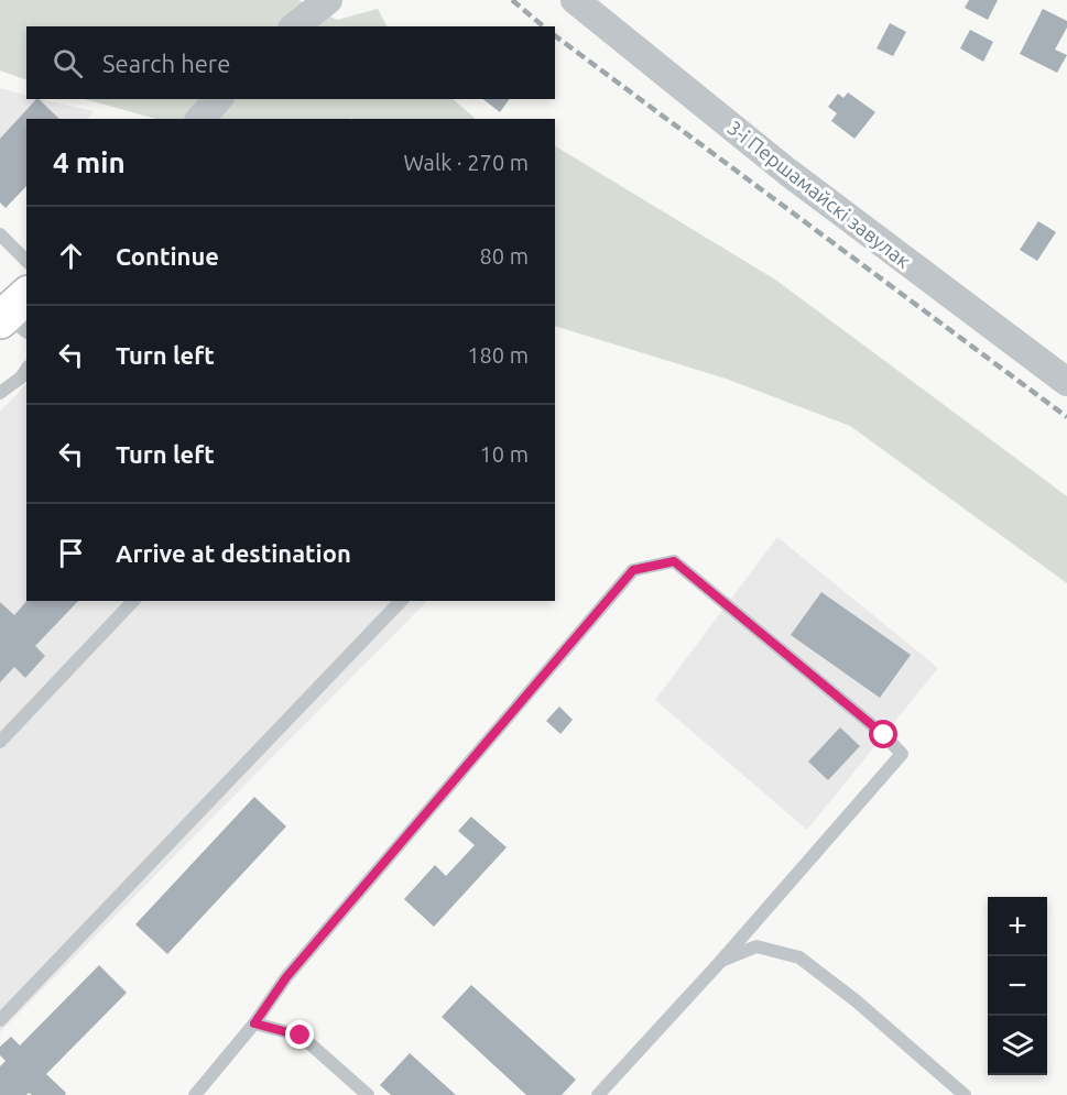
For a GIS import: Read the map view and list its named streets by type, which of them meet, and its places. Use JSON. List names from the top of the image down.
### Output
{
  "streets": {
    "street": ["3-і Першамайскі завулак"]
  },
  "page": {
    "search": "Search here",
    "heading": ["4 min", "Walk · 270 m"],
    "list": [
      ["Continue", "80 m"],
      ["Turn left", "180 m"],
      ["Turn left", "10 m"],
      "Arrive at destination"
    ],
    "map_buttons": ["+", "−"]
  }
}
